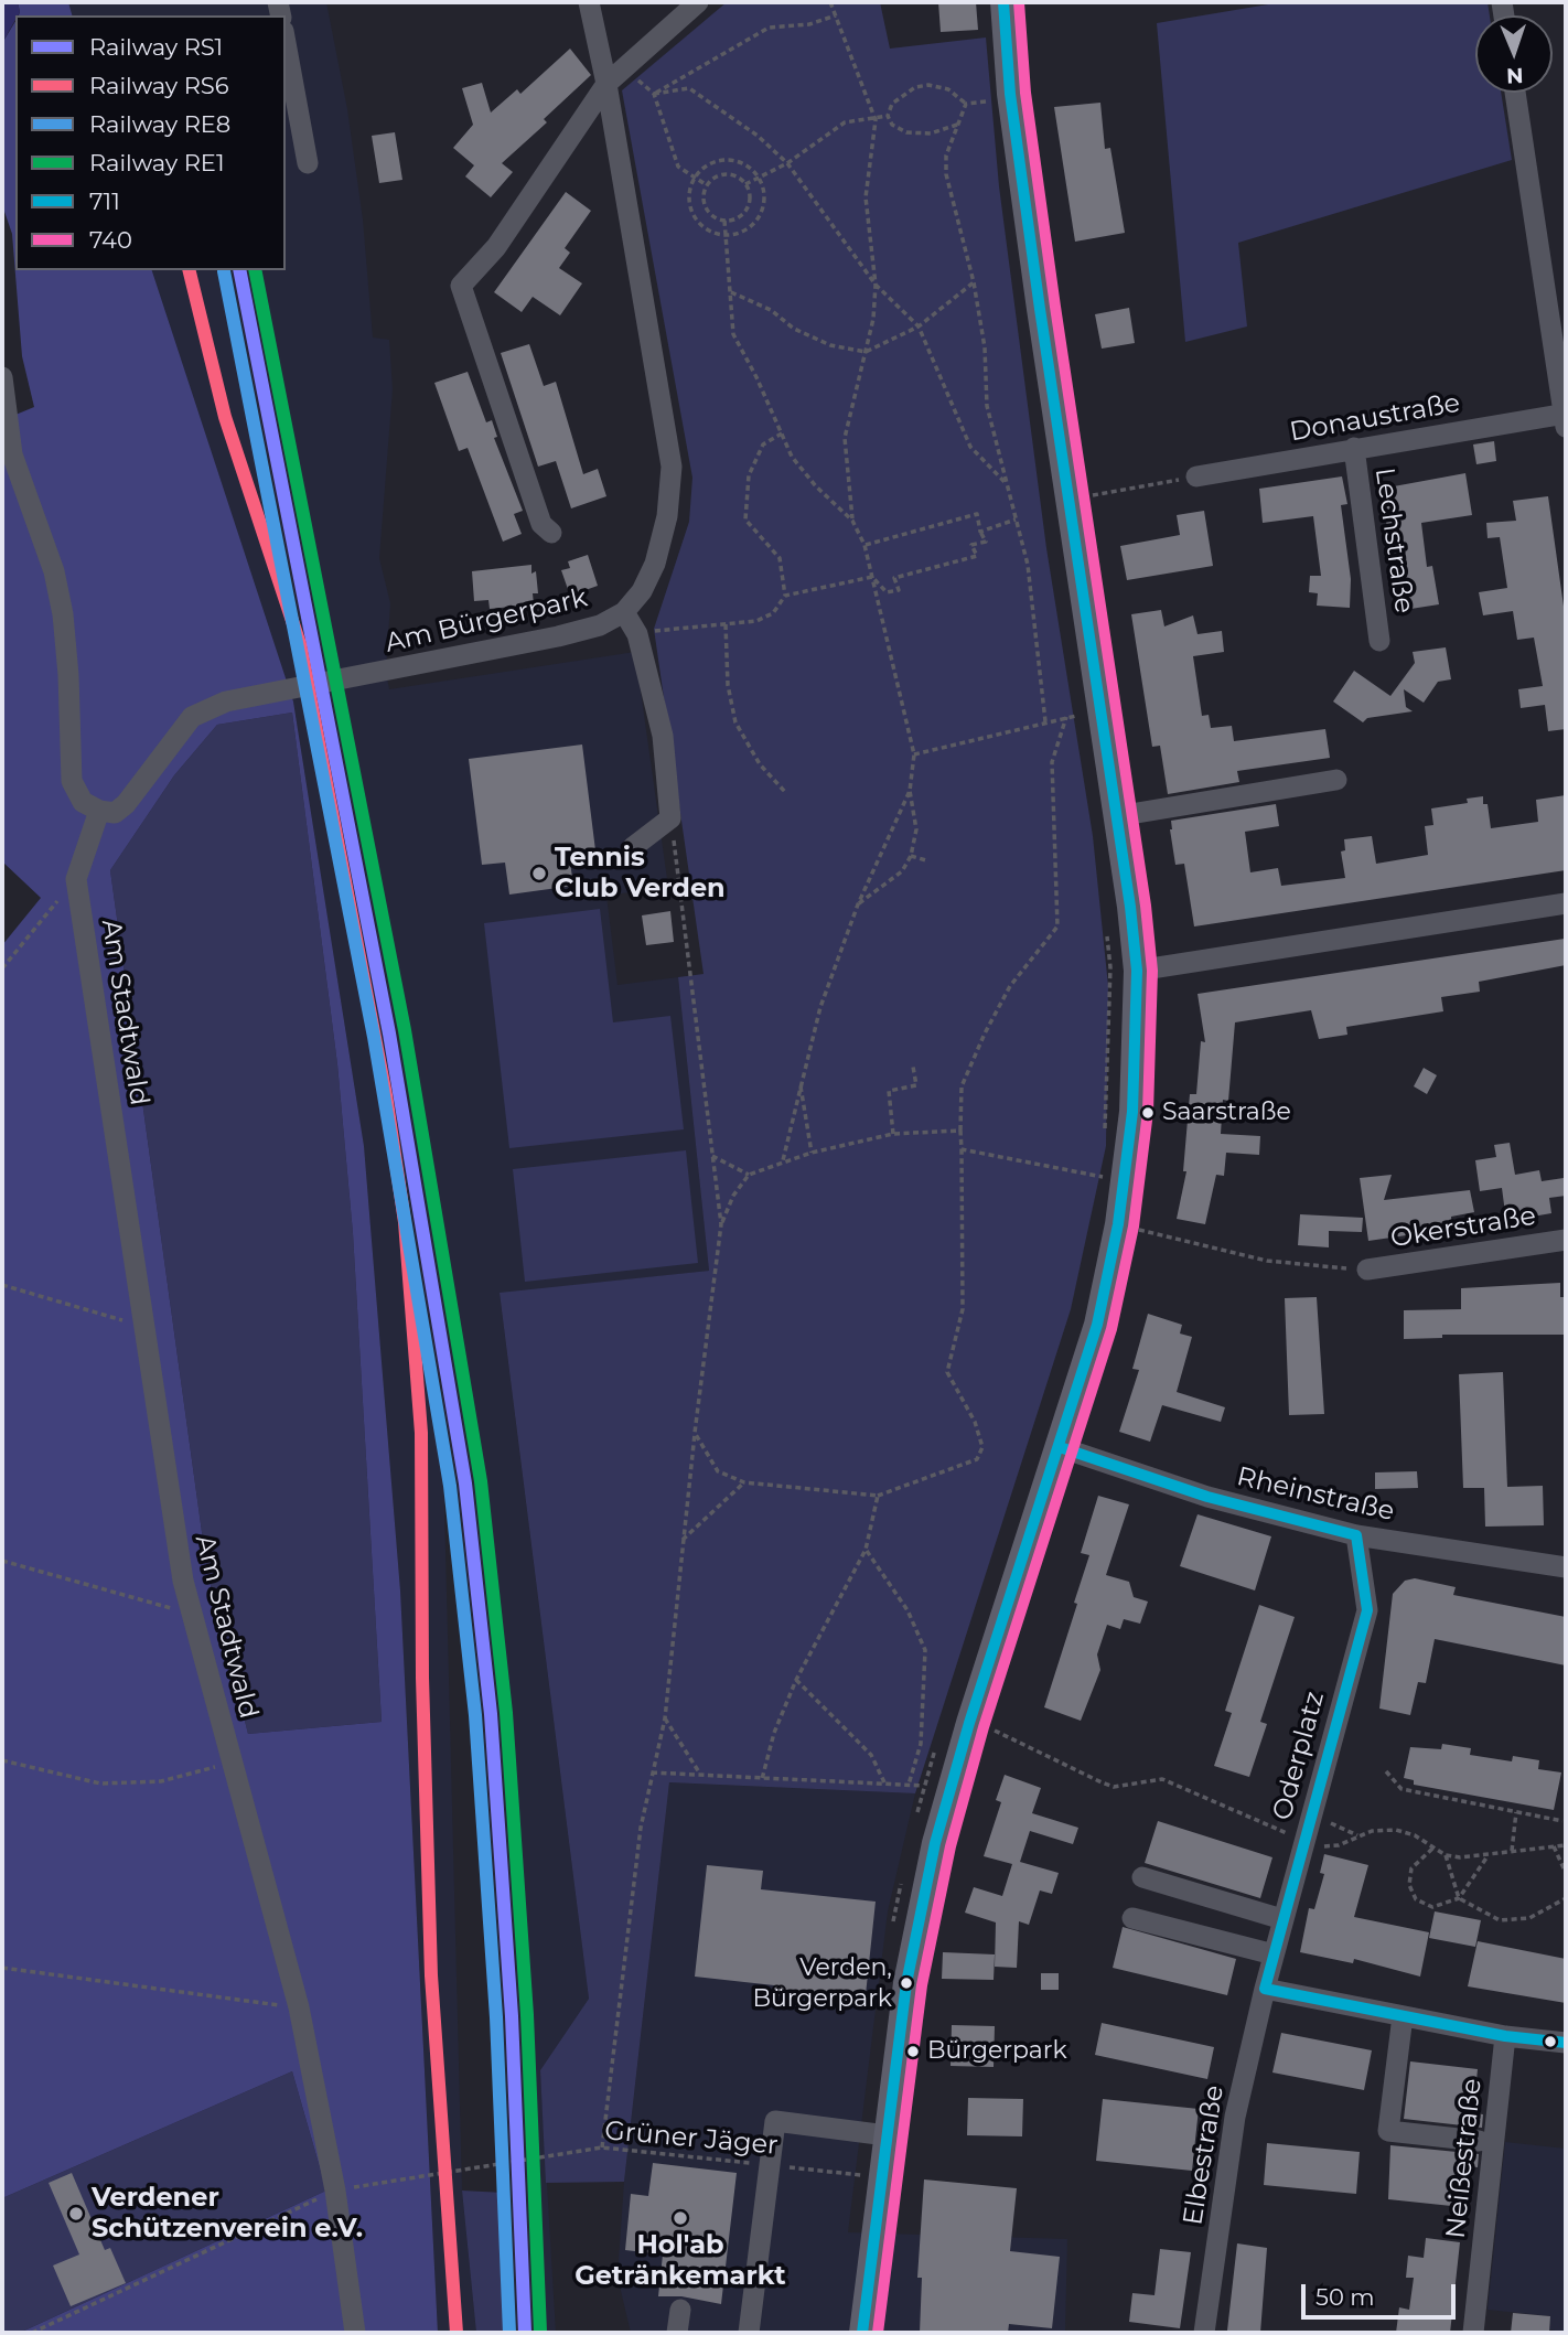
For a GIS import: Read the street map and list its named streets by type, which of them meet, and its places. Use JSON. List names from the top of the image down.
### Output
{
  "streets": {
    "street": [
      "Donaustraße",
      "Lechstraße",
      "Am Bürgerpark",
      "Am Stadtwald",
      "Okerstraße",
      "Rheinstraße",
      "Oderplatz",
      "Elbestraße",
      "Neißestraße"
    ],
    "path": ["Grüner Jäger"]
  },
  "crossings": [
    ["Donaustraße", "Lechstraße"],
    ["Am Stadtwald", "Grüner Jäger"],
    ["Rheinstraße", "Oderplatz"],
    ["Oderplatz", "Elbestraße"]
  ],
  "places": [
    "Tennis Club Verden",
    "Saarstraße",
    "Verden, Bürgerpark",
    "Bürgerpark",
    "Verdener Schützenverein e.V.",
    "Hol'ab Getränkemarkt"
  ],
  "lines": [
    "transit line 711",
    "transit line 740",
    "rail line RS1",
    "rail line RS6",
    "rail line RE1",
    "rail line RE8"
  ],
  "legend": [
    "Railway RS1",
    "Railway RS6",
    "Railway RE8",
    "Railway RE1",
    "711",
    "740"
  ],
  "scale_bar": "50 m",
  "north": "bottom"
}
